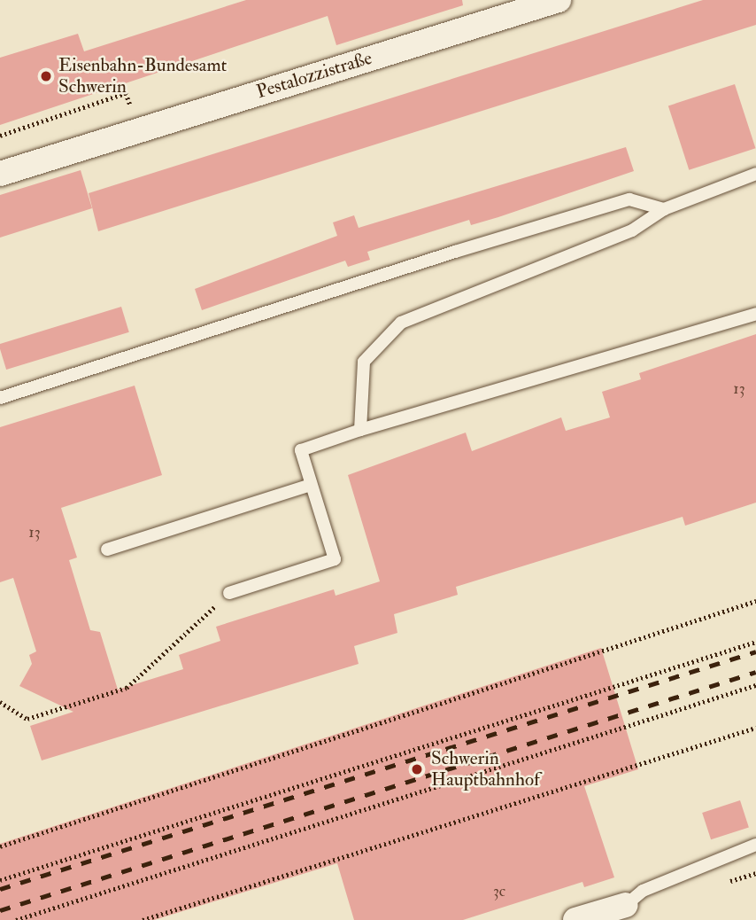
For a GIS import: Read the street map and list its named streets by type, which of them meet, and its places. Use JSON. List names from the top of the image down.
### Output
{
  "streets": {
    "street": ["Pestalozzistraße"]
  },
  "places": ["Eisenbahn-Bundesamt Schwerin", "Schwerin Hauptbahnhof"],
  "house_numbers": ["13", "13", "3c"]
}
